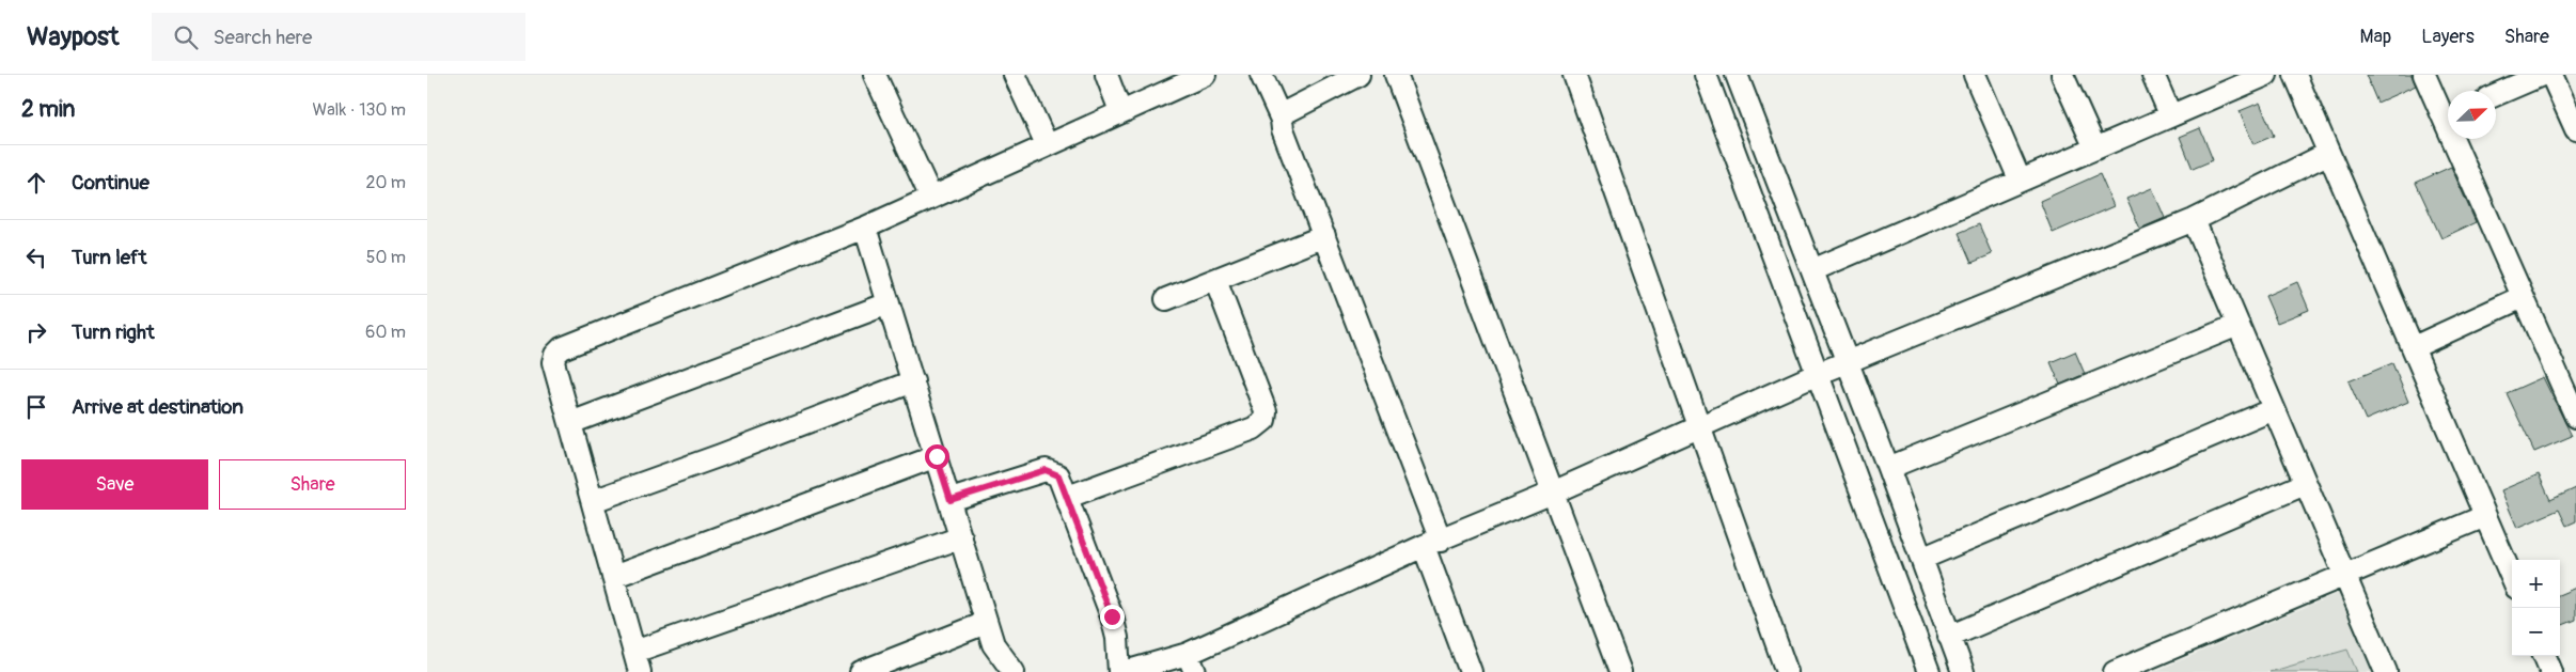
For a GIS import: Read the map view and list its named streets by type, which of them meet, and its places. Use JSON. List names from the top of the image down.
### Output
{
  "north": "top right",
  "page": {
    "header": "Waypost",
    "search": "Search here",
    "nav": ["Map", "Layers", "Share"],
    "heading": ["2 min", "Walk · 130 m"],
    "list": [
      ["Continue", "20 m"],
      ["Turn left", "50 m"],
      ["Turn right", "60 m"],
      "Arrive at destination"
    ],
    "buttons": ["Save", "Share"],
    "map_buttons": ["+", "−"]
  }
}
